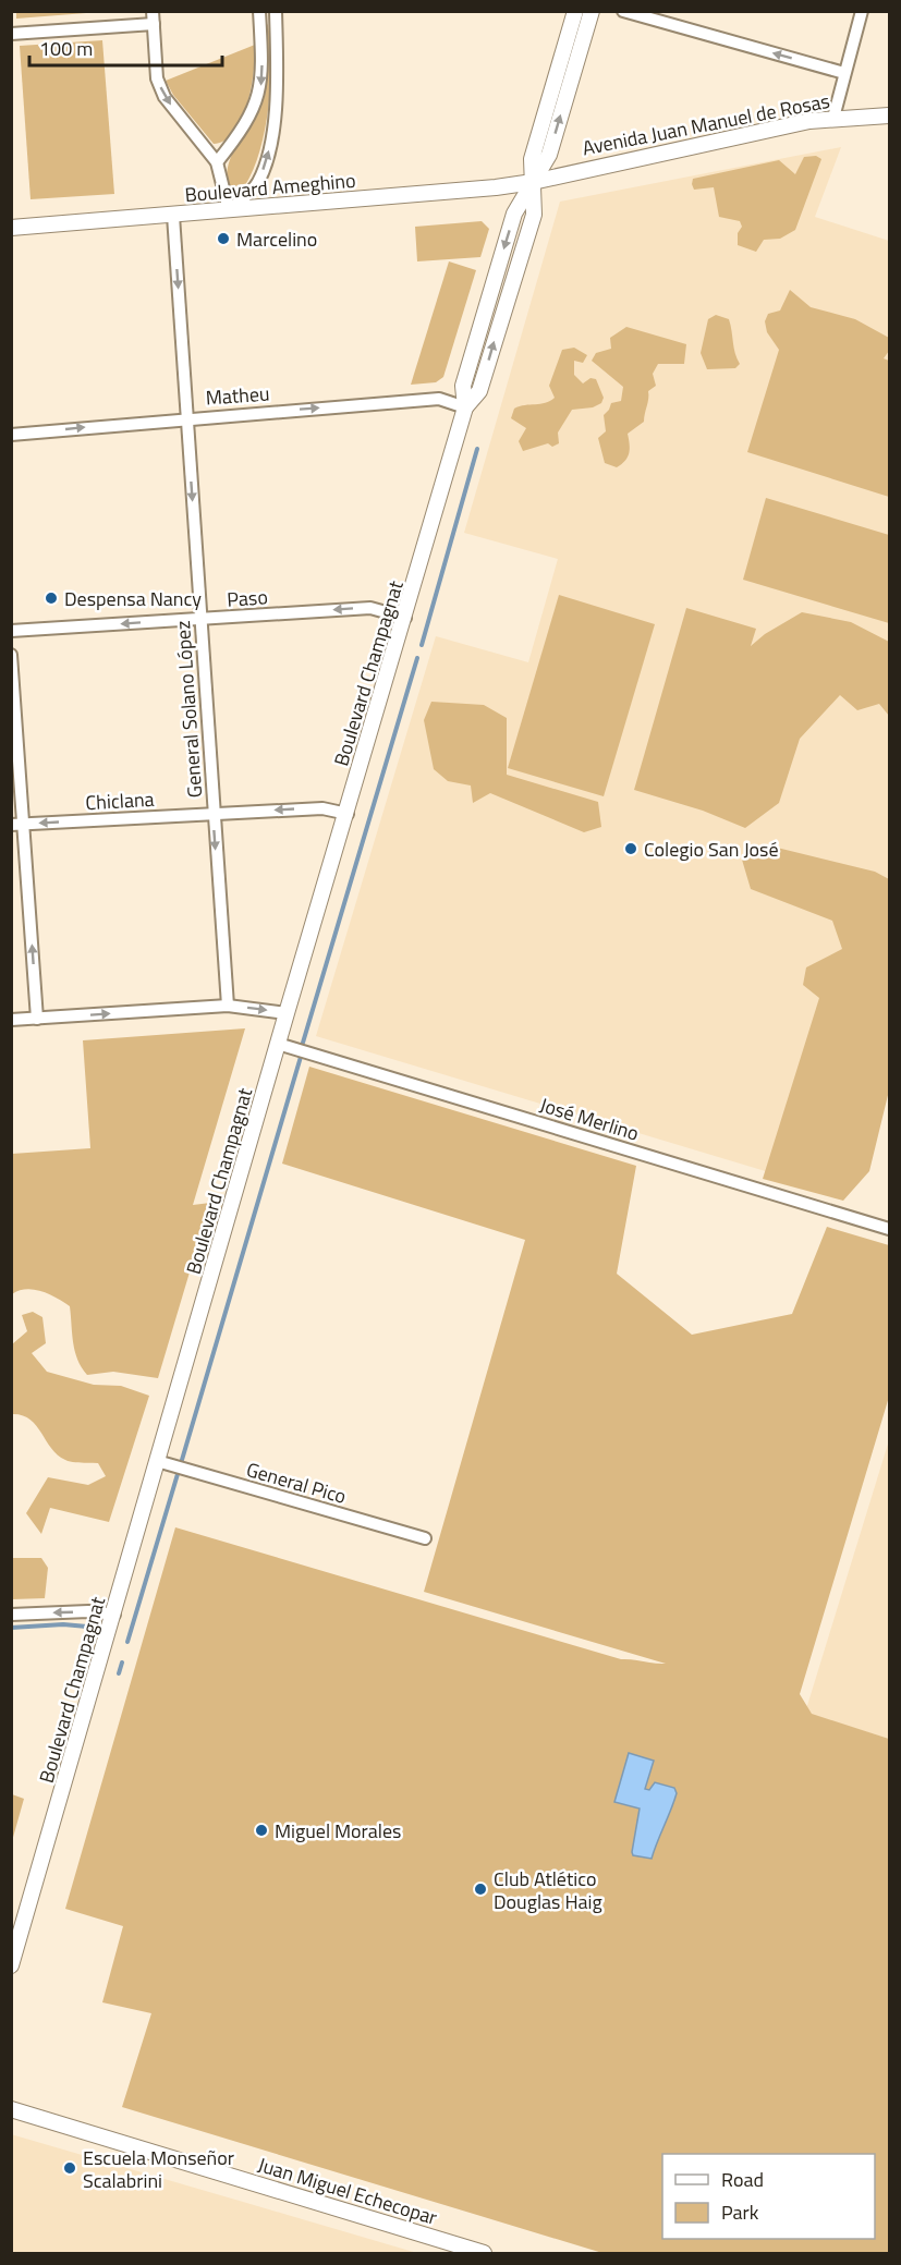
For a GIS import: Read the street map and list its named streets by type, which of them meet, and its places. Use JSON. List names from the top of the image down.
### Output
{
  "streets": {
    "main road": [
      "Avenida Juan Manuel de Rosas",
      "Boulevard Ameghino",
      "Boulevard Champagnat",
      "Juan Miguel Echecopar"
    ],
    "street": [
      "Matheu",
      "Paso",
      "General Solano López",
      "Chiclana",
      "José Merlino",
      "General Pico"
    ]
  },
  "crossings": [
    ["Avenida Juan Manuel de Rosas", "Boulevard Ameghino"],
    ["Avenida Juan Manuel de Rosas", "Boulevard Champagnat"],
    ["Boulevard Ameghino", "Boulevard Champagnat"],
    ["Boulevard Ameghino", "General Solano López"],
    ["Matheu", "Boulevard Champagnat"],
    ["Matheu", "General Solano López"],
    ["Paso", "Boulevard Champagnat"],
    ["Paso", "General Solano López"],
    ["Boulevard Champagnat", "Chiclana"],
    ["Boulevard Champagnat", "José Merlino"],
    ["Boulevard Champagnat", "General Pico"],
    ["General Solano López", "Chiclana"]
  ],
  "one_way": [
    "Matheu",
    "Paso",
    "General Solano López",
    "Chiclana"
  ],
  "places": [
    "Marcelino",
    "Despensa Nancy",
    "Colegio San José",
    "Miguel Morales",
    "Club Atlético Douglas Haig",
    "Escuela Monseñor Scalabrini"
  ],
  "legend": ["Road", "Park"],
  "scale_bar": "100 m"
}
